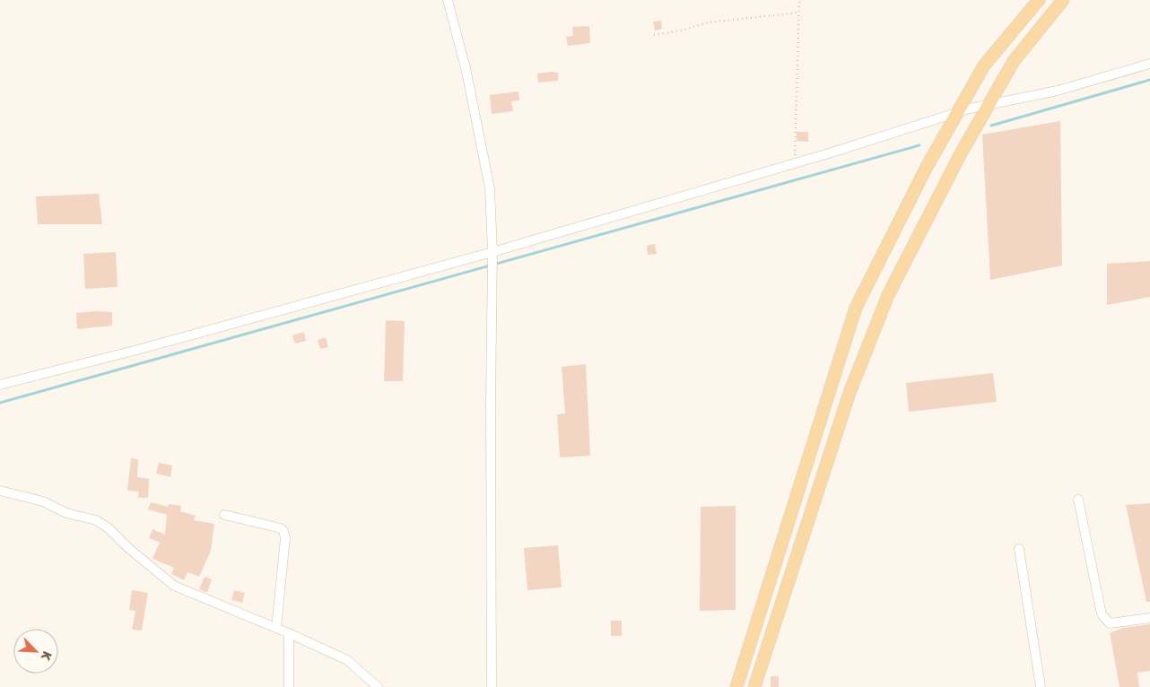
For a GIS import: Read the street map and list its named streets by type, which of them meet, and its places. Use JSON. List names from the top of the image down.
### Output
{
  "north": "bottom right"
}
